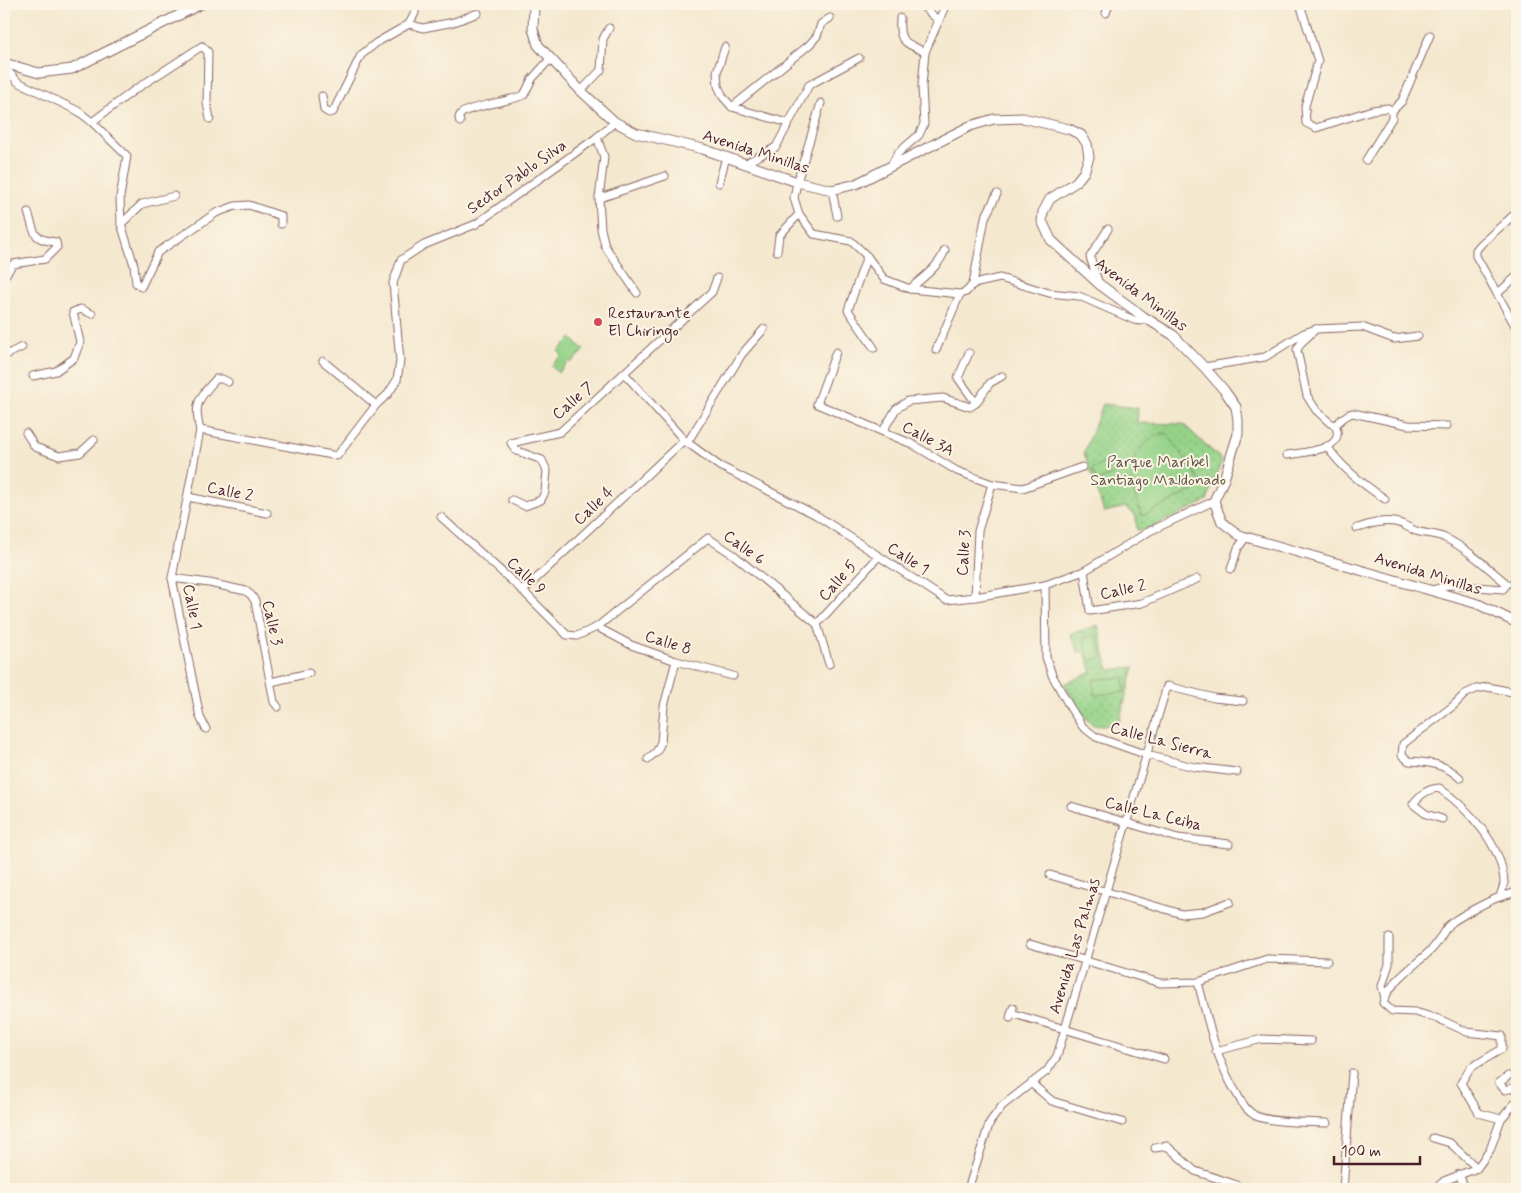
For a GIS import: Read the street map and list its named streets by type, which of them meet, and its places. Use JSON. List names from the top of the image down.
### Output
{
  "streets": {
    "street": [
      "Avenida Minillas",
      "Sector Pablo Silva",
      "Calle 7",
      "Calle 3A",
      "Calle 2",
      "Calle 4",
      "Calle 6",
      "Calle 3",
      "Calle 1",
      "Calle 9",
      "Calle 5",
      "Calle 8",
      "Calle La Sierra",
      "Calle La Ceiba",
      "Avenida Las Palmas"
    ]
  },
  "crossings": [
    ["Avenida Minillas", "Sector Pablo Silva"],
    ["Avenida Minillas", "Calle 1"],
    ["Sector Pablo Silva", "Calle 1"],
    ["Calle 7", "Calle 1"],
    ["Calle 3A", "Calle 3"],
    ["Calle 2", "Calle 1"],
    ["Calle 4", "Calle 1"],
    ["Calle 4", "Calle 9"],
    ["Calle 6", "Calle 9"],
    ["Calle 6", "Calle 5"],
    ["Calle 6", "Calle 8"],
    ["Calle 3", "Calle 1"],
    ["Calle 1", "Calle 5"],
    ["Calle 1", "Calle La Sierra"],
    ["Calle 9", "Calle 8"],
    ["Calle La Sierra", "Avenida Las Palmas"],
    ["Calle La Ceiba", "Avenida Las Palmas"]
  ],
  "parks": ["Parque Maribel Santiago Maldonado"],
  "places": ["Restaurante El Chiringo"],
  "scale_bar": "100 m"
}
